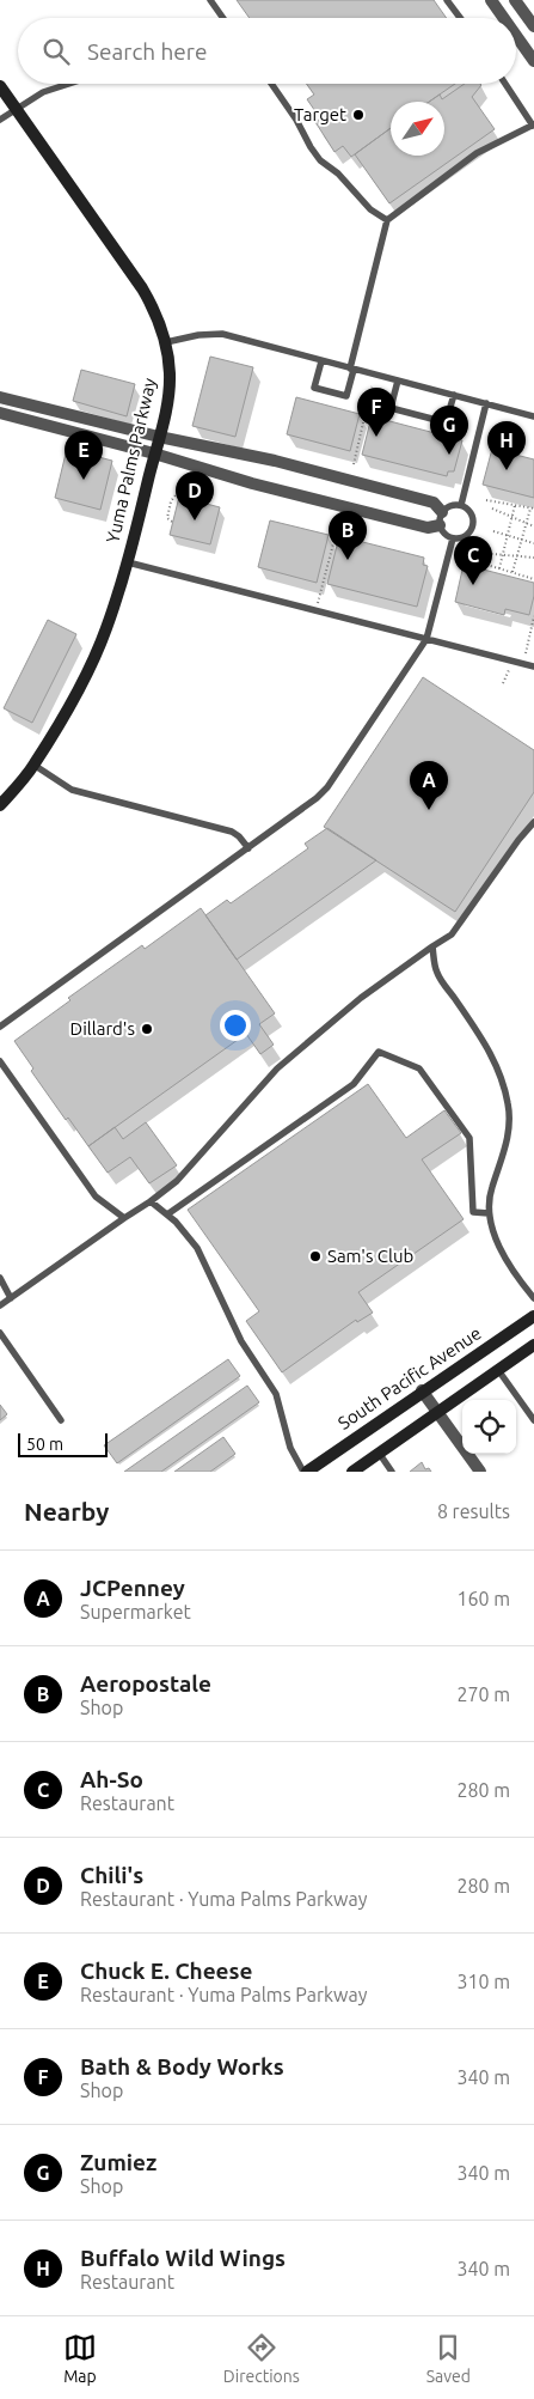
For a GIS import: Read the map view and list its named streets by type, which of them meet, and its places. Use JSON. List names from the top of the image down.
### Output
{
  "streets": {
    "street": ["Yuma Palms Parkway", "South Pacific Avenue"]
  },
  "places": ["Target", "Dillard's", "Sam's Club"],
  "scale_bar": "50 m",
  "north": "top right",
  "page": {
    "search": "Search here",
    "pins": [
      "F",
      "G",
      "H",
      "E",
      "D",
      "B",
      "C",
      "A"
    ],
    "scale": "50 m",
    "heading": ["Nearby", "8 results"],
    "list": [
      {
        "mark": "A",
        "name": "JCPenney",
        "note": "Supermarket",
        "value": "160 m"
      },
      {
        "mark": "B",
        "name": "Aeropostale",
        "note": "Shop",
        "value": "270 m"
      },
      {
        "mark": "C",
        "name": "Ah-So",
        "note": "Restaurant",
        "value": "280 m"
      },
      {
        "mark": "D",
        "name": "Chili's",
        "note": "Restaurant · Yuma Palms Parkway",
        "value": "280 m"
      },
      {
        "mark": "E",
        "name": "Chuck E. Cheese",
        "note": "Restaurant · Yuma Palms Parkway",
        "value": "310 m"
      },
      {
        "mark": "F",
        "name": "Bath & Body Works",
        "note": "Shop",
        "value": "340 m"
      },
      {
        "mark": "G",
        "name": "Zumiez",
        "note": "Shop",
        "value": "340 m"
      },
      {
        "mark": "H",
        "name": "Buffalo Wild Wings",
        "note": "Restaurant",
        "value": "340 m"
      }
    ],
    "nav": ["Map", "Directions", "Saved"]
  }
}
